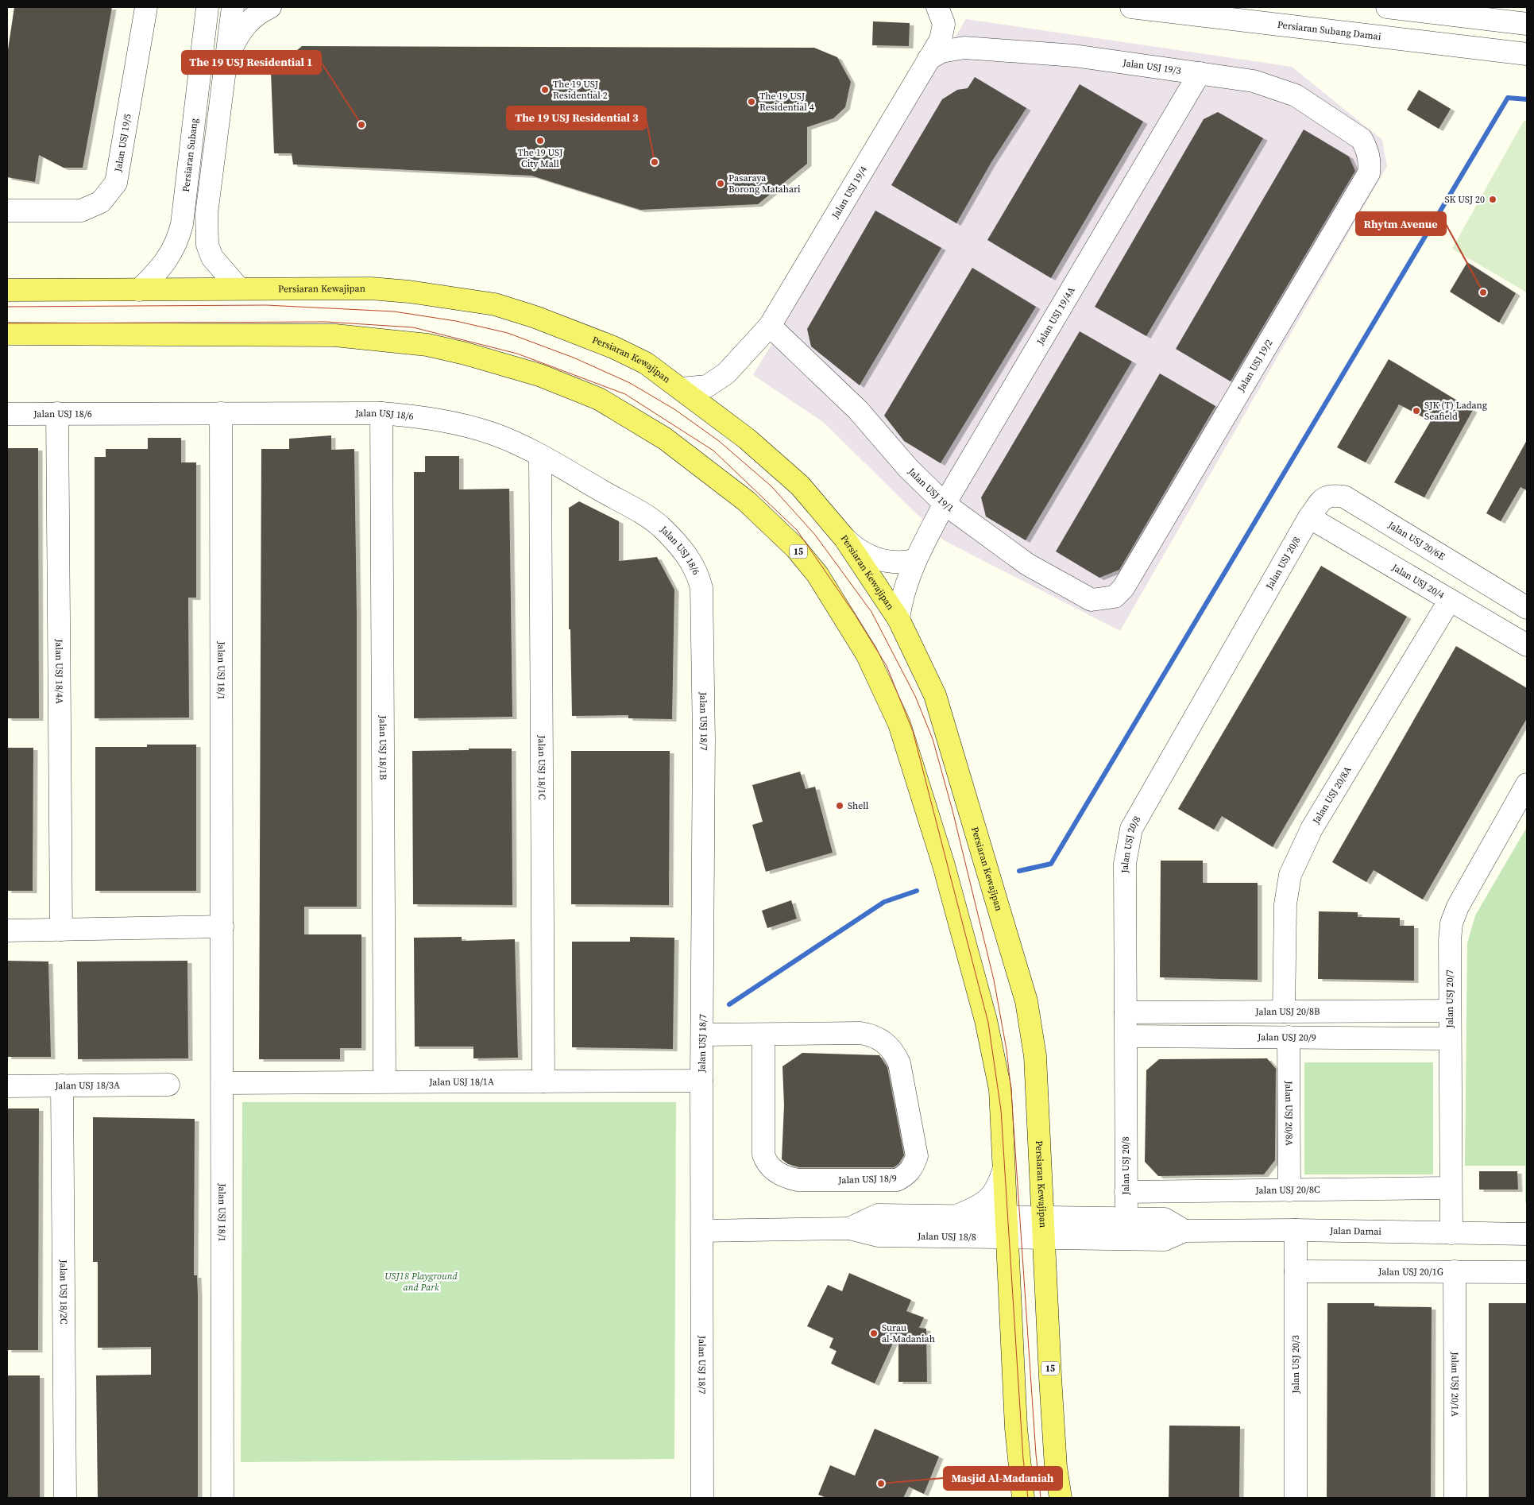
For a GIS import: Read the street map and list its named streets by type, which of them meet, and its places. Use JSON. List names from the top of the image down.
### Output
{
  "streets": {
    "main road": ["Persiaran Kewajipan", "15"],
    "street": [
      "Persiaran Subang Damai",
      "Jalan USJ 19/3",
      "Jalan USJ 19/5",
      "Persiaran Subang",
      "Jalan USJ 19/4",
      "Jalan USJ 19/4A",
      "Jalan USJ 19/2",
      "Jalan USJ 18/6",
      "Jalan USJ 19/1",
      "Jalan USJ 20/6E",
      "Jalan USJ 20/8",
      "Jalan USJ 20/4",
      "Jalan USJ 18/1",
      "Jalan USJ 18/4A",
      "Jalan USJ 18/7",
      "Jalan USJ 18/1B",
      "Jalan USJ 18/1C",
      "Jalan USJ 20/8A",
      "Jalan USJ 20/7",
      "Jalan USJ 20/8B",
      "Jalan USJ 20/9",
      "Jalan USJ 18/1A",
      "Jalan USJ 18/3A",
      "Jalan USJ 18/9",
      "Jalan USJ 20/8C",
      "Jalan Damai",
      "Jalan USJ 18/8",
      "Jalan USJ 20/1G",
      "Jalan USJ 18/2C",
      "Jalan USJ 20/3",
      "Jalan USJ 20/1A"
    ]
  },
  "crossings": [
    ["Jalan USJ 19/3", "Jalan USJ 19/4"],
    ["Jalan USJ 19/3", "Jalan USJ 19/4A"],
    ["Jalan USJ 19/3", "Jalan USJ 19/2"],
    ["Persiaran Subang", "Persiaran Kewajipan"],
    ["Jalan USJ 19/4", "Persiaran Kewajipan"],
    ["Jalan USJ 19/4", "Jalan USJ 19/1"],
    ["Persiaran Kewajipan", "Jalan USJ 19/4A"],
    ["Persiaran Kewajipan", "Jalan Damai"],
    ["Jalan USJ 19/4A", "Jalan USJ 19/1"],
    ["Jalan USJ 19/2", "Jalan USJ 19/1"],
    ["Jalan USJ 18/6", "Jalan USJ 18/1"],
    ["Jalan USJ 18/6", "Jalan USJ 18/4A"],
    ["Jalan USJ 18/6", "Jalan USJ 18/7"],
    ["Jalan USJ 18/6", "Jalan USJ 18/1B"],
    ["Jalan USJ 18/6", "Jalan USJ 18/1C"],
    ["Jalan USJ 20/6E", "Jalan USJ 20/8"],
    ["Jalan USJ 20/6E", "Jalan USJ 20/4"],
    ["15", "Jalan Damai"],
    ["15", "Jalan USJ 18/8"],
    ["Jalan USJ 20/8", "Jalan USJ 20/4"],
    ["Jalan USJ 20/8", "Jalan USJ 20/8B"],
    ["Jalan USJ 20/8", "Jalan USJ 20/9"],
    ["Jalan USJ 20/8", "Jalan USJ 20/8C"],
    ["Jalan USJ 20/8", "Jalan Damai"],
    ["Jalan USJ 20/4", "Jalan USJ 20/8A"],
    ["Jalan USJ 18/1", "Jalan USJ 18/1A"],
    ["Jalan USJ 18/7", "Jalan USJ 18/1A"],
    ["Jalan USJ 18/7", "Jalan USJ 18/9"],
    ["Jalan USJ 18/7", "Jalan USJ 18/8"],
    ["Jalan USJ 18/1B", "Jalan USJ 18/1A"],
    ["Jalan USJ 18/1C", "Jalan USJ 18/1A"],
    ["Jalan USJ 20/8A", "Jalan USJ 20/8B"],
    ["Jalan USJ 20/8A", "Jalan USJ 20/9"],
    ["Jalan USJ 20/8A", "Jalan USJ 20/8C"],
    ["Jalan USJ 20/7", "Jalan USJ 20/8B"],
    ["Jalan USJ 20/7", "Jalan USJ 20/9"],
    ["Jalan USJ 20/7", "Jalan USJ 20/8C"],
    ["Jalan USJ 20/7", "Jalan Damai"],
    ["Jalan USJ 18/3A", "Jalan USJ 18/2C"],
    ["Jalan Damai", "Jalan USJ 18/8"],
    ["Jalan Damai", "Jalan USJ 20/3"],
    ["Jalan USJ 20/1G", "Jalan USJ 20/3"],
    ["Jalan USJ 20/1G", "Jalan USJ 20/1A"]
  ],
  "parks": ["USJ18 Playground and Park"],
  "places": [
    "The 19 USJ Residential 2",
    "The 19 USJ Residential 4",
    "The 19 USJ Residential 1",
    "The 19 USJ City Mall",
    "The 19 USJ Residential 3",
    "Pasaraya Borong Matahari",
    "SK USJ 20",
    "Rhytm Avenue",
    "SJK (T) Ladang Seafield",
    "Shell",
    "Surau al-Madaniah",
    "Masjid Al-Madaniah"
  ]
}
